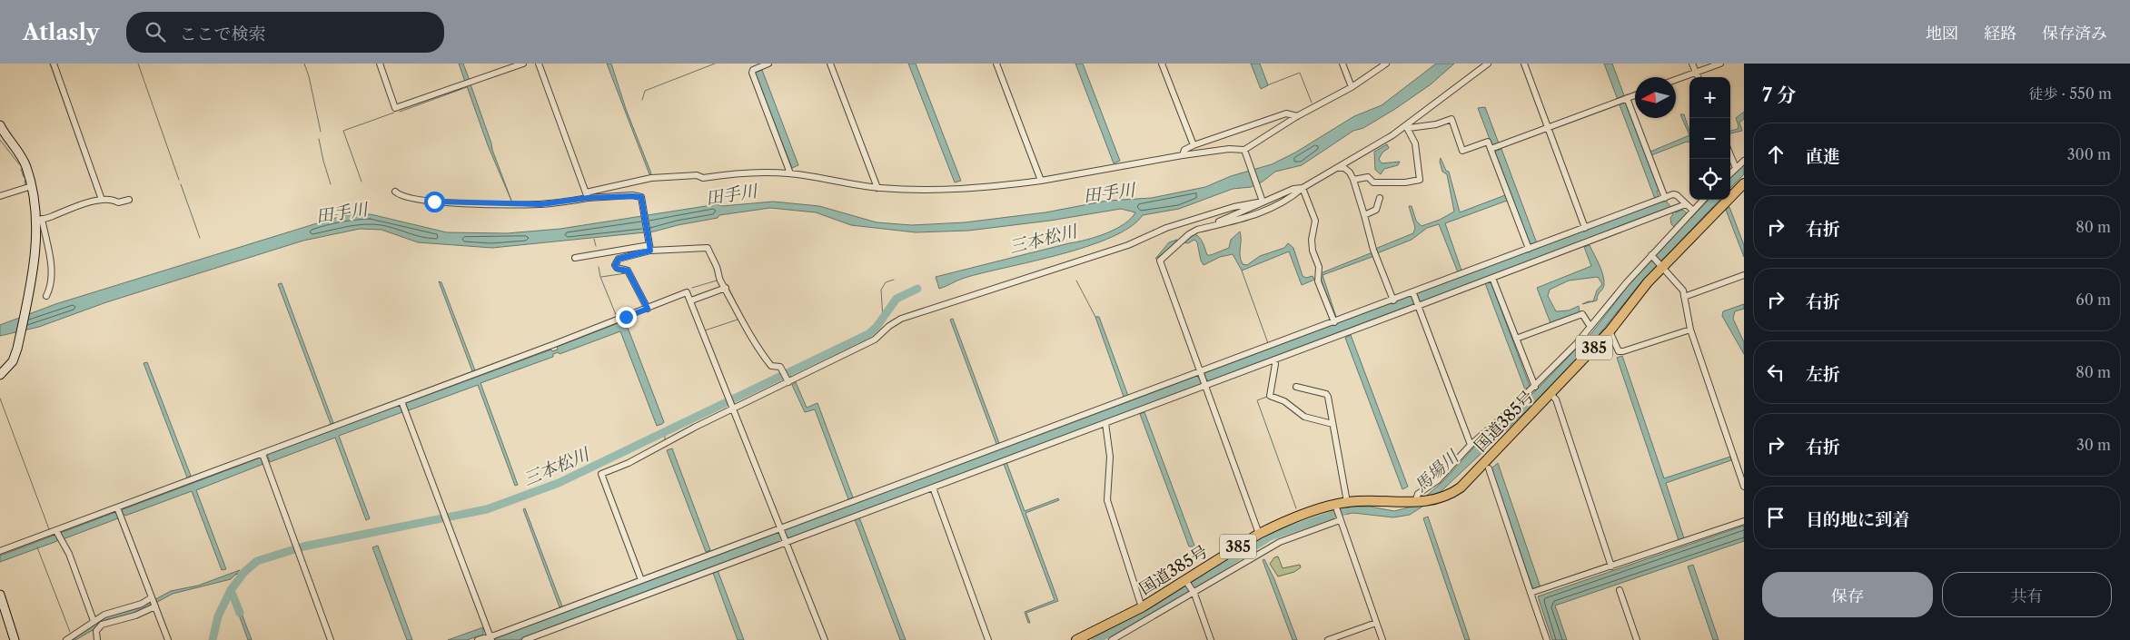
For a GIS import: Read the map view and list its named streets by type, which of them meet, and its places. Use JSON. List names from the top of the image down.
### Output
{
  "streets": {
    "highway": ["385", "国道385号"]
  },
  "water": ["田手川", "三本松川", "馬場川"],
  "north": "left",
  "page": {
    "header": "Atlasly",
    "search": "ここで検索",
    "nav": ["地図", "経路", "保存済み"],
    "heading": ["7 分", "徒歩 · 550 m"],
    "map_buttons": ["+", "−"],
    "list": [
      ["直進", "300 m"],
      ["右折", "80 m"],
      ["右折", "60 m"],
      ["左折", "80 m"],
      ["右折", "30 m"],
      "目的地に到着"
    ],
    "buttons": ["保存", "共有"]
  }
}
